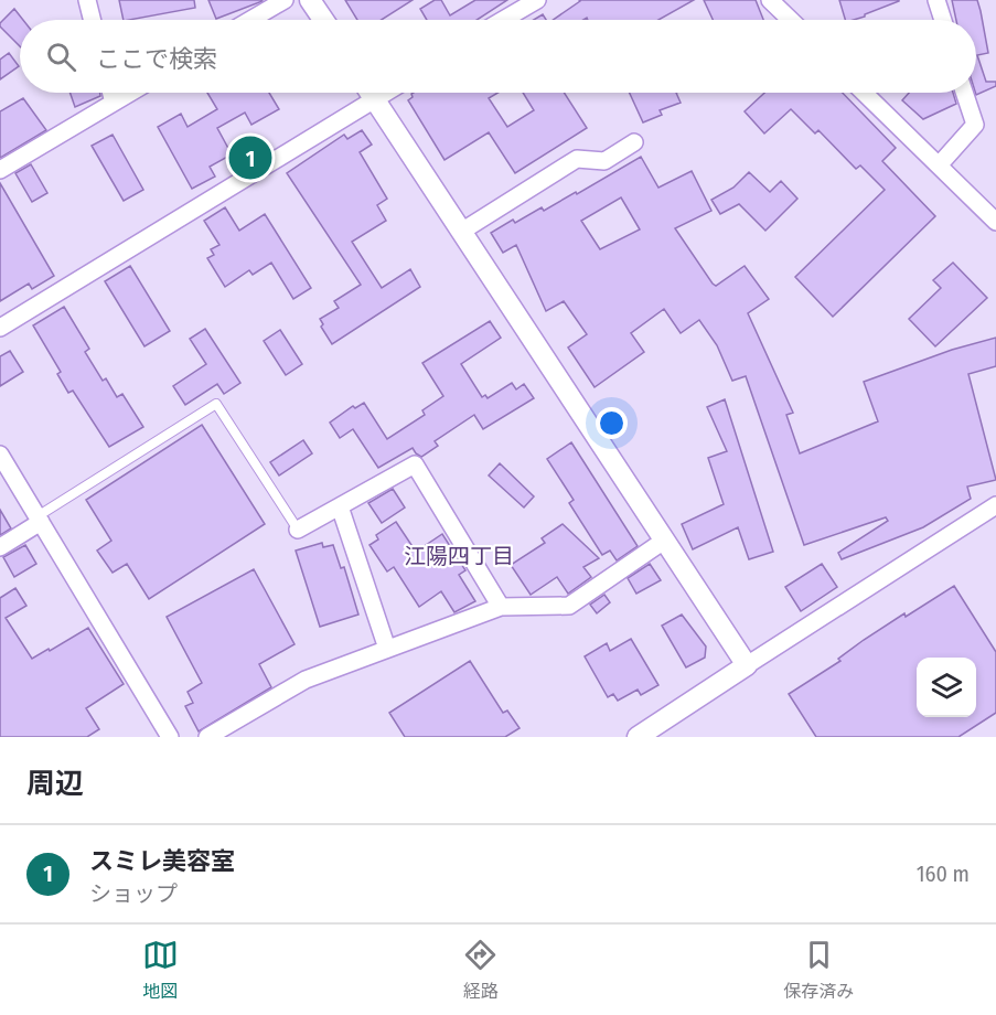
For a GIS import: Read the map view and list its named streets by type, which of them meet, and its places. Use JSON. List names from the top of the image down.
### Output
{
  "districts": ["江陽四丁目"],
  "page": {
    "search": "ここで検索",
    "pins": "1",
    "heading": "周辺",
    "list": [
      {
        "mark": "1",
        "name": "スミレ美容室",
        "note": "ショップ",
        "value": "160 m"
      }
    ],
    "nav": ["地図", "経路", "保存済み"]
  }
}
